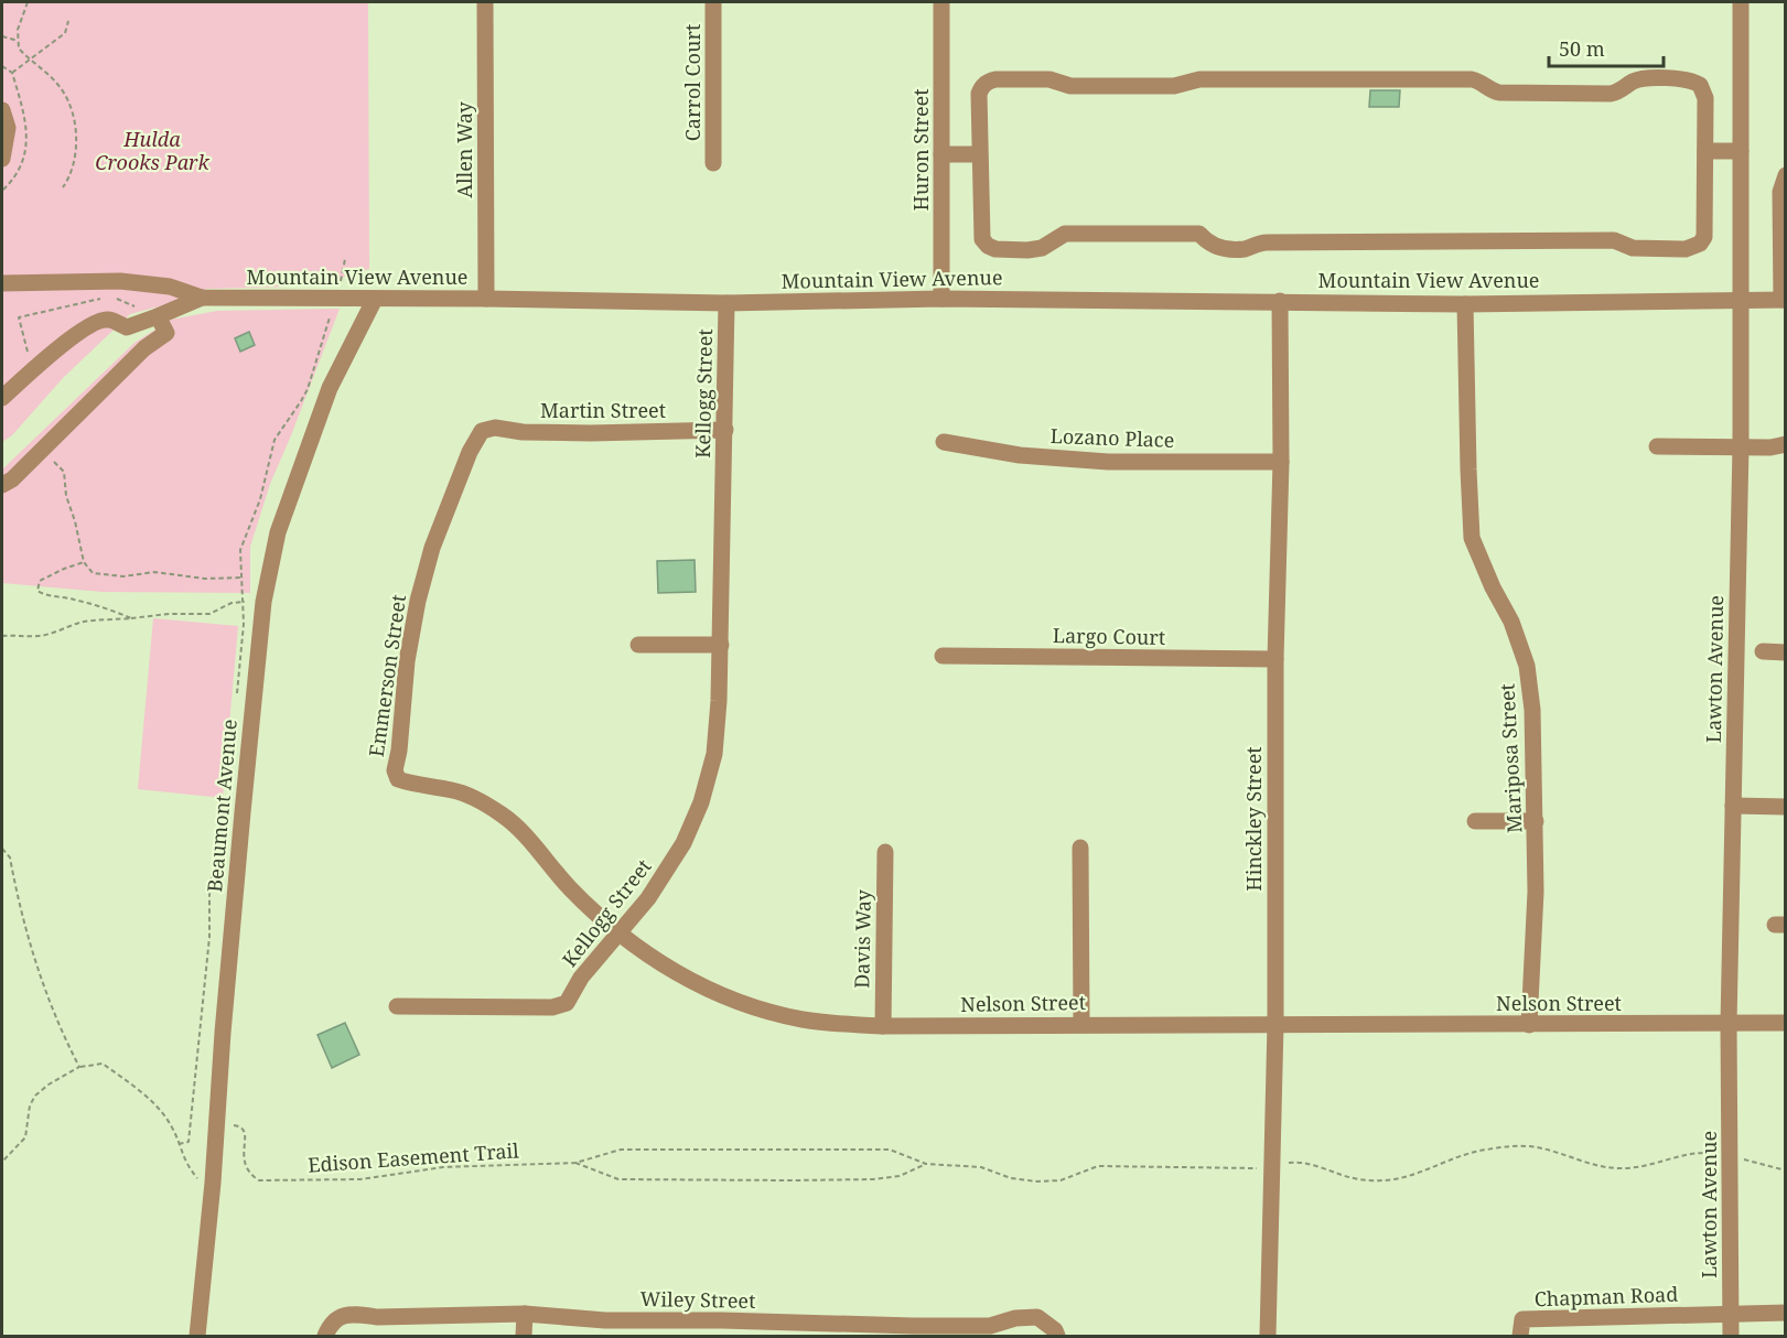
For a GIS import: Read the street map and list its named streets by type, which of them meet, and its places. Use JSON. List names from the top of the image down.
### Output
{
  "streets": {
    "street": [
      "Carrol Court",
      "Allen Way",
      "Huron Street",
      "Mountain View Avenue",
      "Kellogg Street",
      "Martin Street",
      "Lozano Place",
      "Largo Court",
      "Lawton Avenue",
      "Emmerson Street",
      "Mariposa Street",
      "Beaumont Avenue",
      "Hinckley Street",
      "Davis Way",
      "Nelson Street",
      "Chapman Road",
      "Wiley Street"
    ],
    "path": ["Edison Easement Trail"]
  },
  "crossings": [
    ["Allen Way", "Mountain View Avenue"],
    ["Huron Street", "Mountain View Avenue"],
    ["Mountain View Avenue", "Kellogg Street"],
    ["Mountain View Avenue", "Lawton Avenue"],
    ["Mountain View Avenue", "Mariposa Street"],
    ["Mountain View Avenue", "Beaumont Avenue"],
    ["Mountain View Avenue", "Hinckley Street"],
    ["Kellogg Street", "Martin Street"],
    ["Kellogg Street", "Nelson Street"],
    ["Martin Street", "Emmerson Street"],
    ["Lozano Place", "Hinckley Street"],
    ["Largo Court", "Hinckley Street"],
    ["Lawton Avenue", "Nelson Street"],
    ["Lawton Avenue", "Edison Easement Trail"],
    ["Lawton Avenue", "Chapman Road"],
    ["Emmerson Street", "Nelson Street"],
    ["Mariposa Street", "Nelson Street"],
    ["Beaumont Avenue", "Edison Easement Trail"],
    ["Hinckley Street", "Nelson Street"],
    ["Hinckley Street", "Edison Easement Trail"],
    ["Davis Way", "Nelson Street"]
  ],
  "parks": ["Hulda Crooks Park"],
  "scale_bar": "50 m"
}
